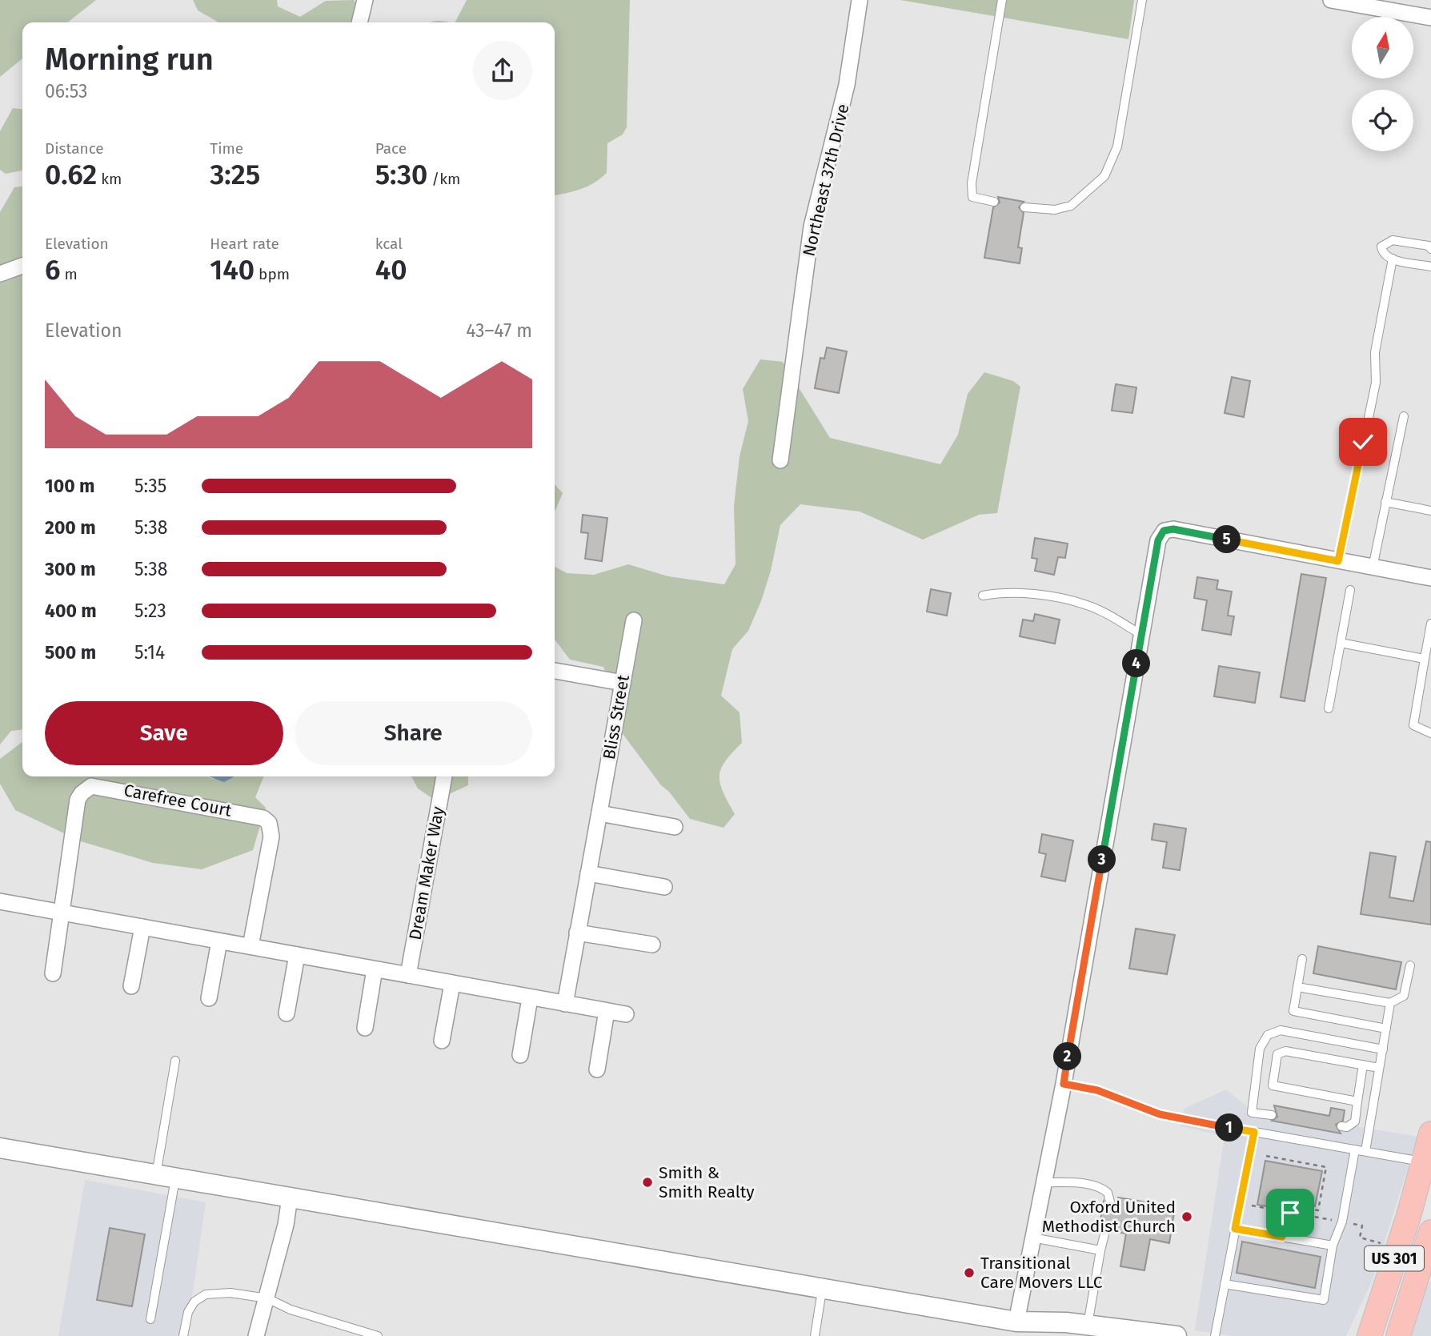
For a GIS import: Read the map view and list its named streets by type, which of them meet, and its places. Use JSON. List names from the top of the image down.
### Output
{
  "streets": {
    "main road": ["US 301"],
    "street": [
      "Northeast 37th Drive",
      "Bliss Street",
      "Carefree Court",
      "Dream Maker Way"
    ]
  },
  "places": ["Smith & Smith Realty", "Oxford United Methodist Church", "Transitional Care Movers LLC"],
  "north": "top",
  "page": {
    "heading": ["Morning run", "06:53"],
    "stats": [
      ["Distance", "0.62 km"],
      ["Time", "3:25"],
      ["Pace", "5:30 /km"],
      ["Elevation", "6 m"],
      ["Heart rate", "140 bpm"],
      ["kcal", "40"]
    ],
    "chart": ["Elevation", "43–47 m"],
    "list": [
      {
        "name": "100 m",
        "note": "5:35"
      },
      {
        "name": "200 m",
        "note": "5:38"
      },
      {
        "name": "300 m",
        "note": "5:38"
      },
      {
        "name": "400 m",
        "note": "5:23"
      },
      {
        "name": "500 m",
        "note": "5:14"
      }
    ],
    "pins": [
      "5",
      "4",
      "3",
      "2",
      "1"
    ],
    "buttons": ["Save", "Share"]
  }
}
